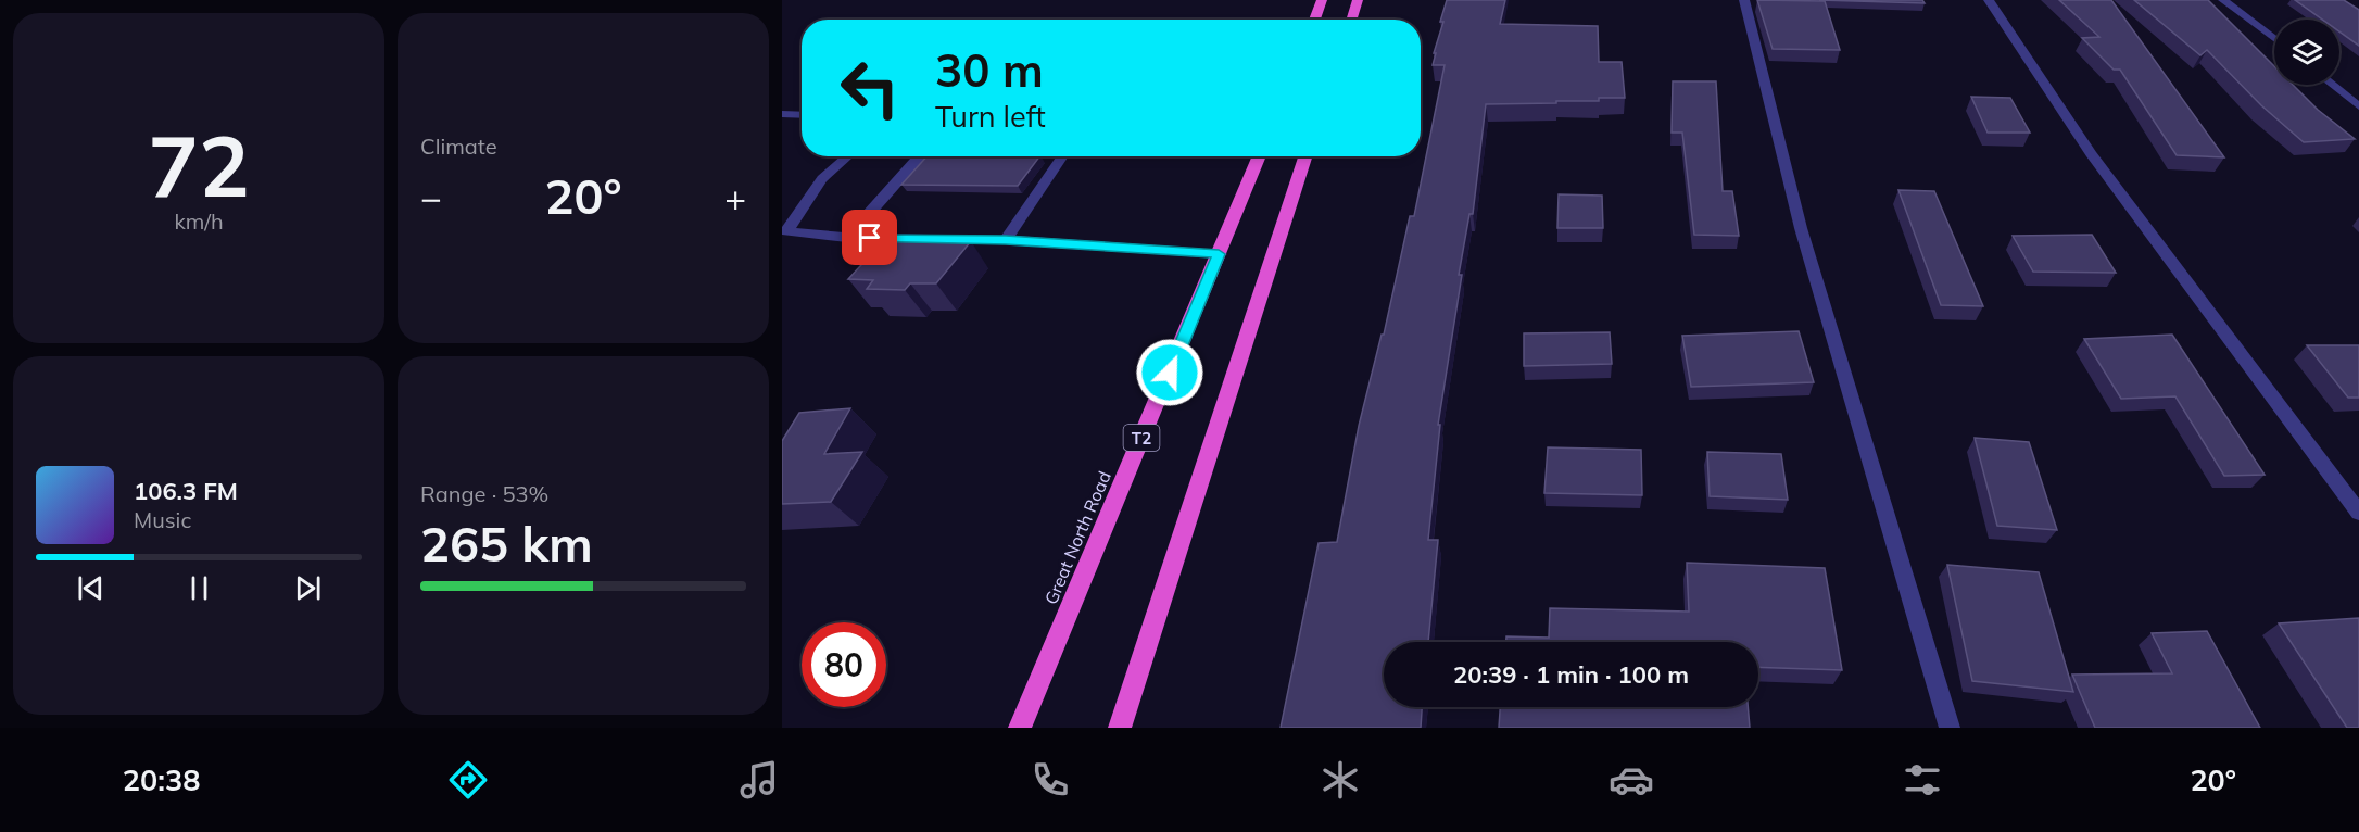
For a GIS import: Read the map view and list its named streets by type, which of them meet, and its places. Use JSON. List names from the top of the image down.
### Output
{
  "streets": {
    "highway": ["T2", "Great North Road"]
  },
  "page": {
    "tile": [
      ["72", "km/h"],
      "Climate",
      ["Range · 53%", "265 km"]
    ],
    "turn": ["30 m", "Turn left"],
    "heat": ["−", "20°", "+"],
    "song": ["106.3 FM", "Music"],
    "limit": "80",
    "trip": "20:39 · 1 min · 100 m",
    "tabs": ["20:38", "20°"]
  }
}
